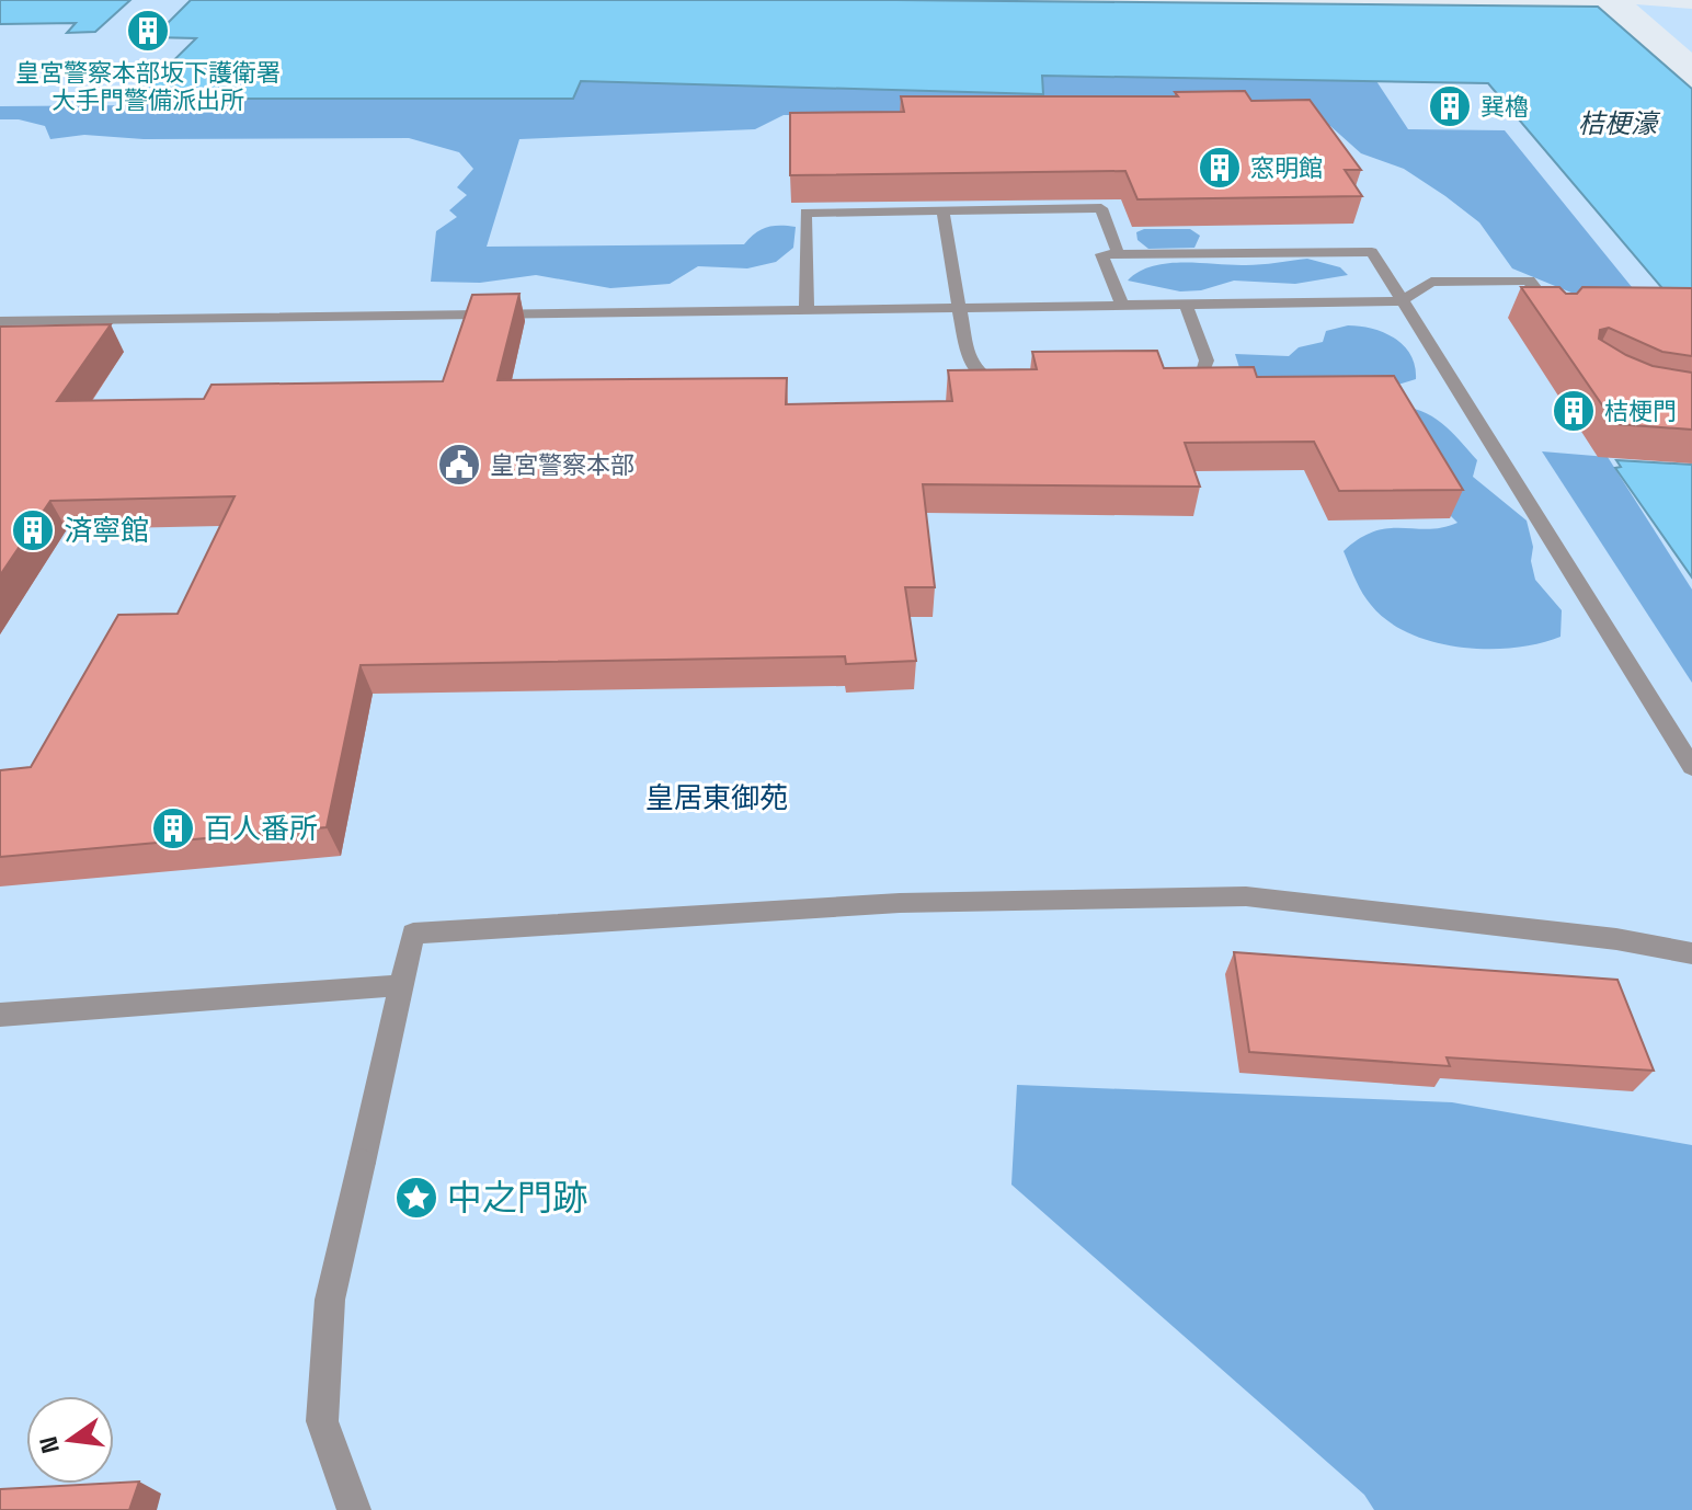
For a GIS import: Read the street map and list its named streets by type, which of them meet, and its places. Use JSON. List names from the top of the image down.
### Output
{
  "water": ["桔梗濠"],
  "parks": ["皇居東御苑"],
  "places": {
    "building": [
      "皇宮警察本部坂下護衛署 大手門警備派出所",
      "巽櫓",
      "窓明館",
      "桔梗門",
      "済寧館",
      "百人番所"
    ],
    "public building": ["皇宮警察本部"],
    "place": ["中之門跡"]
  },
  "north": "left"
}
